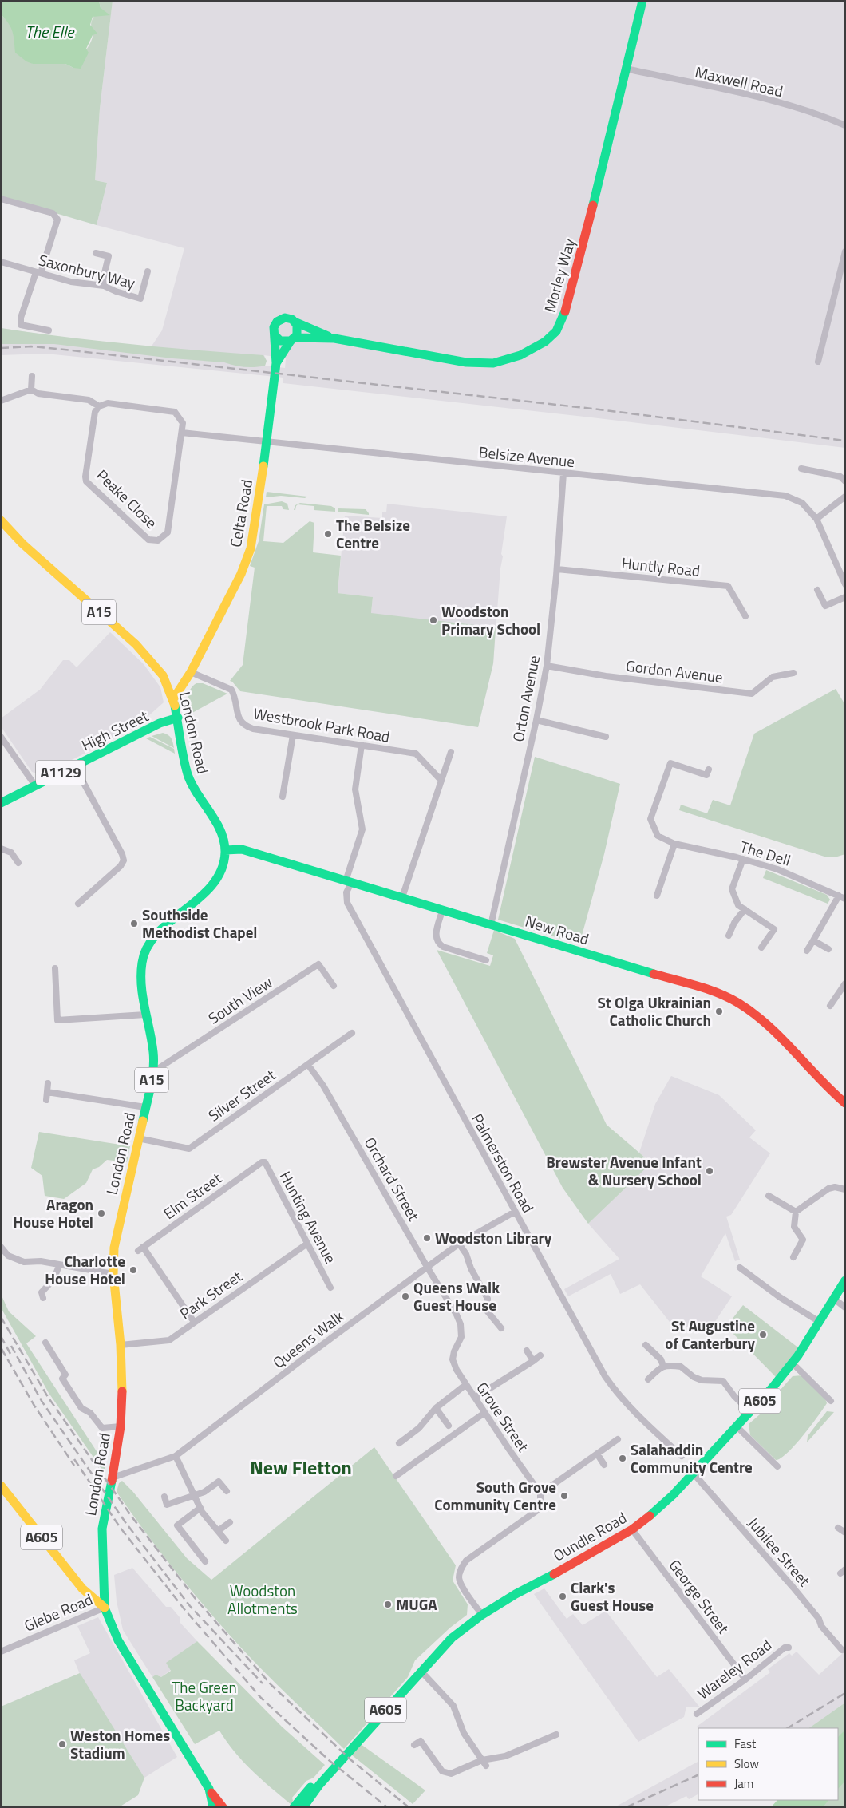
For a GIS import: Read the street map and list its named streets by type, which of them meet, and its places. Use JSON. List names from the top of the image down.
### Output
{
  "streets": {
    "main road": [
      "Morley Way",
      "Celta Road",
      "A15",
      "High Street",
      "London Road",
      "A1129",
      "New Road",
      "A605",
      "Oundle Road"
    ],
    "street": [
      "Maxwell Road",
      "Saxonbury Way",
      "Belsize Avenue",
      "Peake Close",
      "Huntly Road",
      "Gordon Avenue",
      "Orton Avenue",
      "Westbrook Park Road",
      "The Dell",
      "South View",
      "Silver Street",
      "Palmerston Road",
      "Orchard Street",
      "Elm Street",
      "Hunting Avenue",
      "Park Street",
      "Queens Walk",
      "Grove Street",
      "Jubilee Street",
      "George Street",
      "Glebe Road",
      "Wareley Road"
    ]
  },
  "crossings": [
    ["Maxwell Road", "Morley Way"],
    ["Morley Way", "Celta Road"],
    ["Belsize Avenue", "Celta Road"],
    ["Belsize Avenue", "Orton Avenue"],
    ["Celta Road", "Westbrook Park Road"],
    ["Celta Road", "London Road"],
    ["Huntly Road", "Orton Avenue"],
    ["Gordon Avenue", "Orton Avenue"],
    ["Orton Avenue", "New Road"],
    ["Westbrook Park Road", "Palmerston Road"],
    ["High Street", "London Road"],
    ["London Road", "New Road"],
    ["London Road", "South View"],
    ["London Road", "Silver Street"],
    ["London Road", "Park Street"],
    ["London Road", "Queens Walk"],
    ["London Road", "A605"],
    ["London Road", "Glebe Road"],
    ["New Road", "Palmerston Road"],
    ["Silver Street", "Orchard Street"],
    ["Palmerston Road", "Queens Walk"],
    ["Orchard Street", "Queens Walk"],
    ["Orchard Street", "Grove Street"],
    ["Elm Street", "Hunting Avenue"],
    ["Elm Street", "Park Street"],
    ["Hunting Avenue", "Park Street"],
    ["A605", "Glebe Road"],
    ["Oundle Road", "Jubilee Street"],
    ["Oundle Road", "George Street"],
    ["George Street", "Wareley Road"]
  ],
  "districts": ["New Fletton"],
  "water": ["The Elle"],
  "parks": ["Woodston Allotments", "The Green Backyard"],
  "places": [
    "The Belsize Centre",
    "Woodston Primary School",
    "Southside Methodist Chapel",
    "St Olga Ukrainian Catholic Church",
    "Brewster Avenue Infant & Nursery School",
    "Aragon House Hotel",
    "Woodston Library",
    "Charlotte House Hotel",
    "Queens Walk Guest House",
    "St Augustine of Canterbury",
    "Salahaddin Community Centre",
    "South Grove Community Centre",
    "Clark's Guest House",
    "MUGA",
    "Weston Homes Stadium"
  ],
  "legend": ["Fast", "Slow", "Jam"]
}
